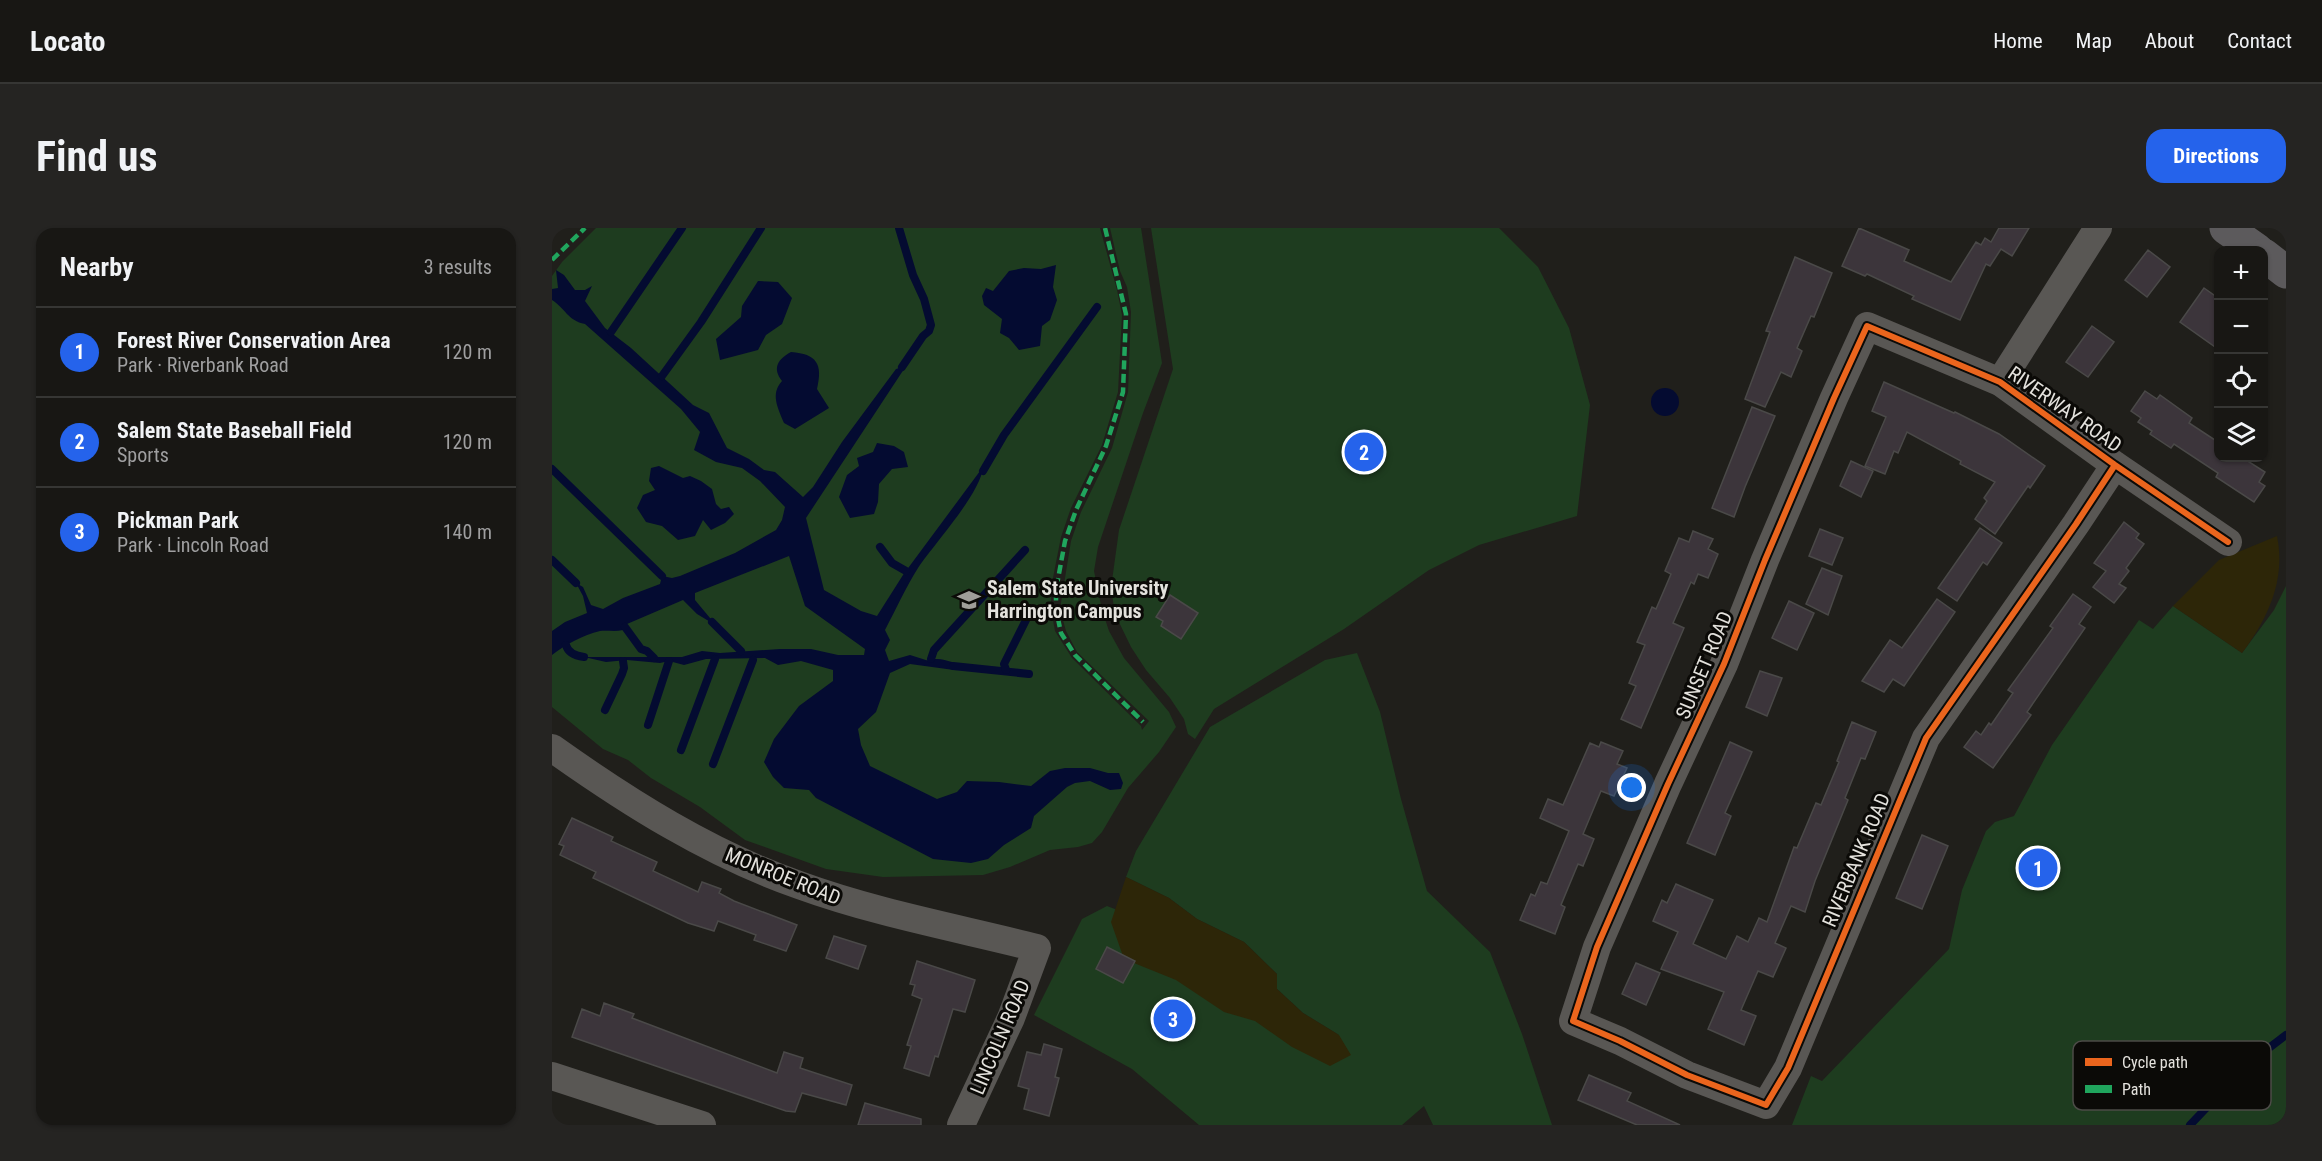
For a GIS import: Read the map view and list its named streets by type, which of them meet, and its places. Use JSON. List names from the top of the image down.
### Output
{
  "streets": {
    "street": [
      "RIVERWAY ROAD",
      "SUNSET ROAD",
      "RIVERBANK ROAD",
      "MONROE ROAD",
      "LINCOLN ROAD"
    ]
  },
  "crossings": [
    ["RIVERWAY ROAD", "SUNSET ROAD"],
    ["RIVERWAY ROAD", "RIVERBANK ROAD"],
    ["SUNSET ROAD", "RIVERBANK ROAD"],
    ["MONROE ROAD", "LINCOLN ROAD"]
  ],
  "places": {
    "school or university": ["Salem State University Harrington Campus"]
  },
  "legend": ["Cycle path", "Path"],
  "page": {
    "header": "Locato",
    "nav": [
      "Home",
      "Map",
      "About",
      "Contact"
    ],
    "buttons": "Directions",
    "title": "Find us",
    "heading": ["Nearby", "3 results"],
    "map_buttons": ["+", "−"],
    "list": [
      {
        "mark": "1",
        "name": "Forest River Conservation Area",
        "note": "Park · Riverbank Road",
        "value": "120 m"
      },
      {
        "mark": "2",
        "name": "Salem State Baseball Field",
        "note": "Sports",
        "value": "120 m"
      },
      {
        "mark": "3",
        "name": "Pickman Park",
        "note": "Park · Lincoln Road",
        "value": "140 m"
      }
    ],
    "pins": ["2", "1", "3"]
  }
}
